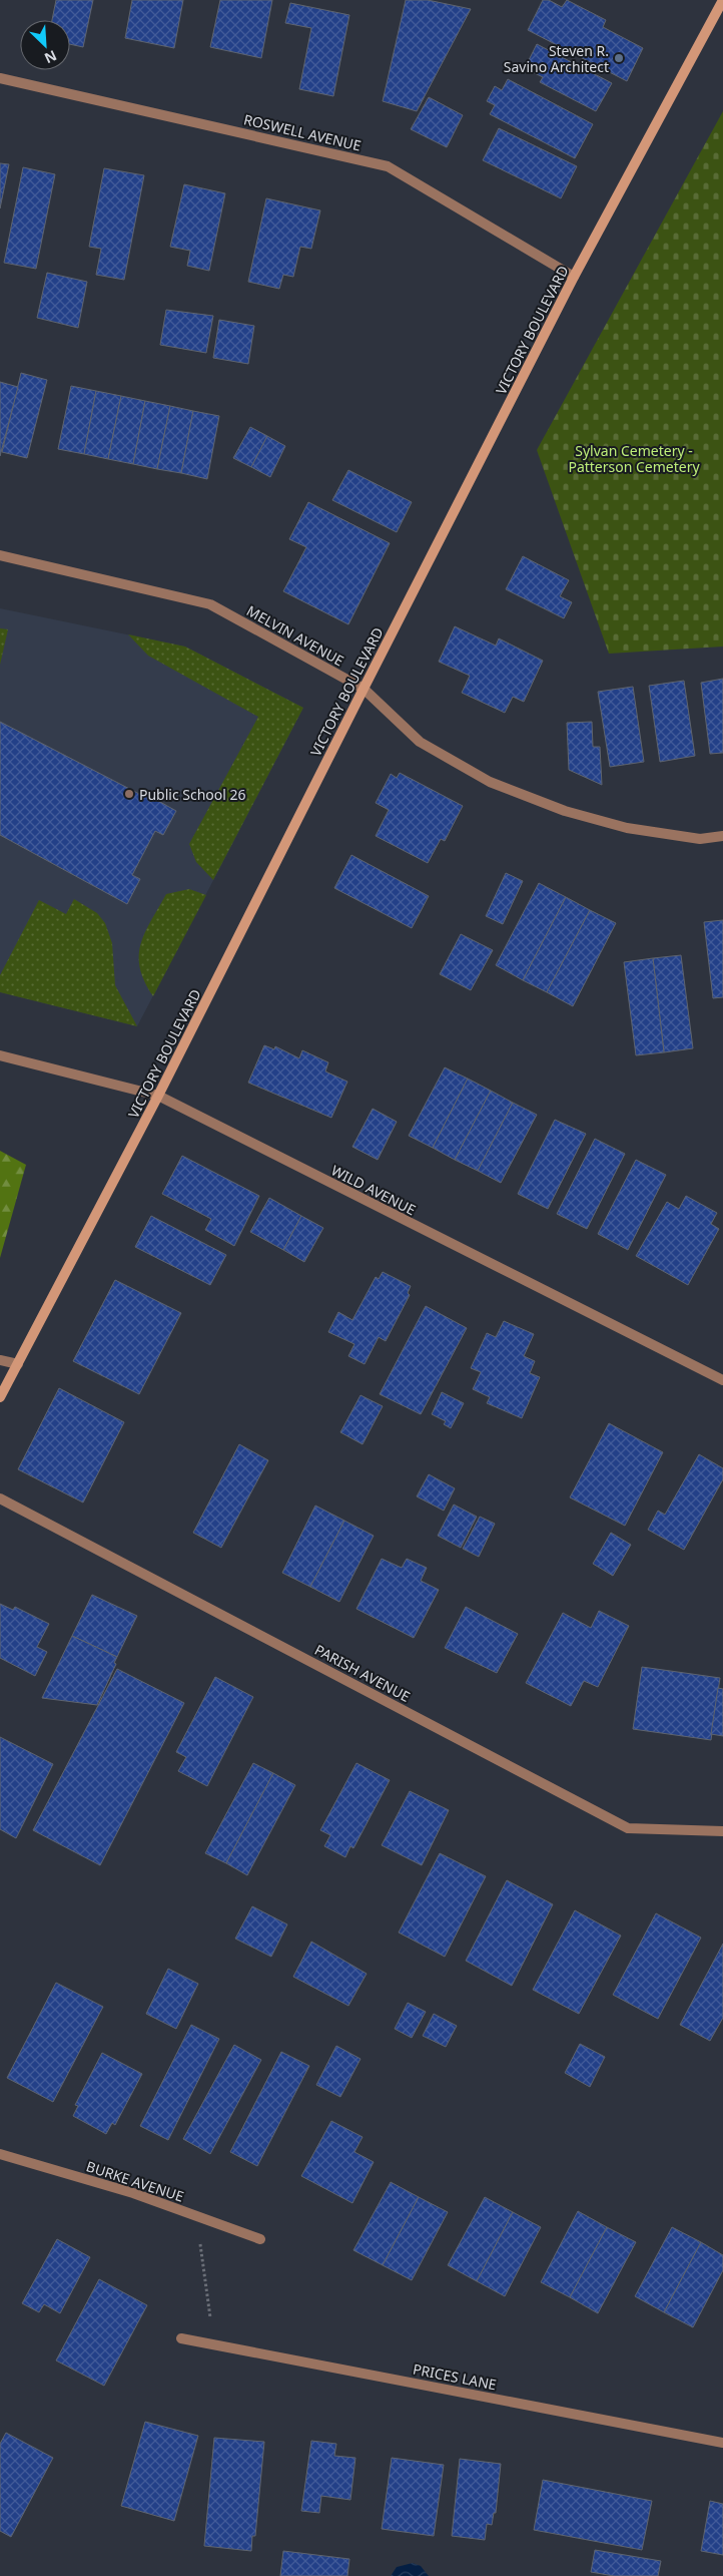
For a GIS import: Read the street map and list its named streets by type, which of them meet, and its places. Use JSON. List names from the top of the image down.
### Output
{
  "streets": {
    "main road": ["VICTORY BOULEVARD"],
    "street": [
      "ROSWELL AVENUE",
      "MELVIN AVENUE",
      "WILD AVENUE",
      "PARISH AVENUE",
      "BURKE AVENUE",
      "PRICES LANE"
    ]
  },
  "crossings": [
    ["ROSWELL AVENUE", "VICTORY BOULEVARD"],
    ["VICTORY BOULEVARD", "MELVIN AVENUE"],
    ["VICTORY BOULEVARD", "WILD AVENUE"]
  ],
  "parks": ["Sylvan Cemetery - Patterson Cemetery"],
  "places": ["Steven R. Savino Architect", "Public School 26"],
  "north": "bottom right"
}
